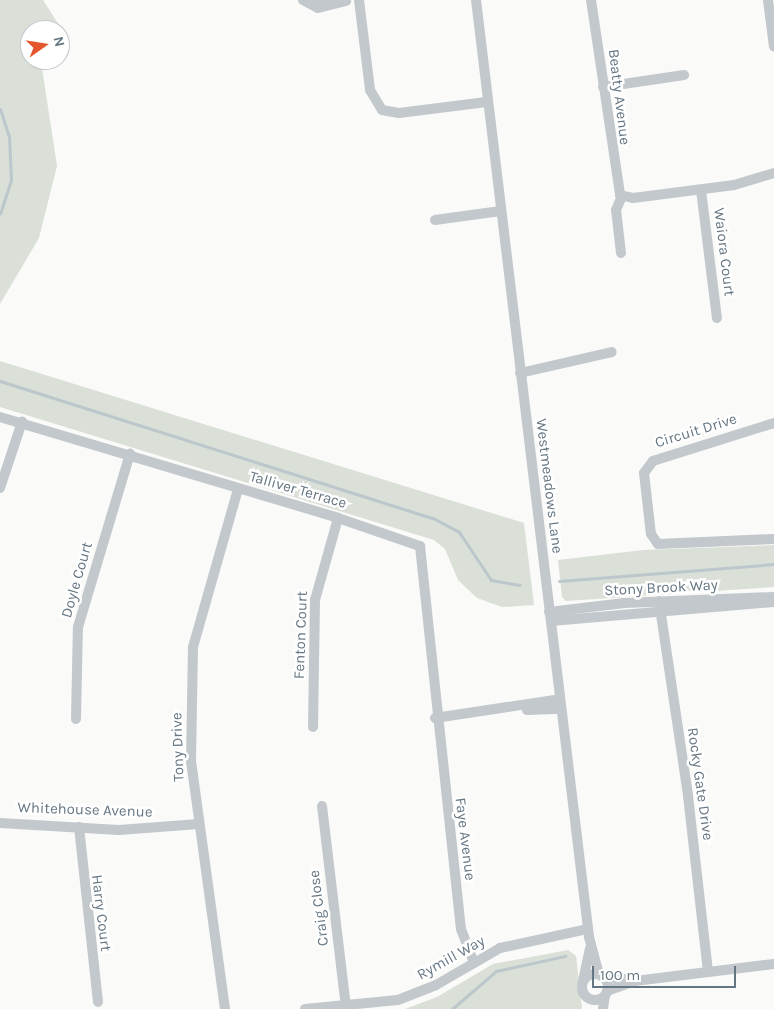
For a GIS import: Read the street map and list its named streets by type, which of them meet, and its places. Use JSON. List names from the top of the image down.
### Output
{
  "streets": {
    "street": [
      "Beatty Avenue",
      "Waiora Court",
      "Circuit Drive",
      "Westmeadows Lane",
      "Talliver Terrace",
      "Doyle Court",
      "Stony Brook Way",
      "Fenton Court",
      "Tony Drive",
      "Rocky Gate Drive",
      "Whitehouse Avenue",
      "Faye Avenue",
      "Craig Close",
      "Harry Court",
      "Rymill Way"
    ]
  },
  "crossings": [
    ["Westmeadows Lane", "Stony Brook Way"],
    ["Westmeadows Lane", "Rymill Way"],
    ["Talliver Terrace", "Doyle Court"],
    ["Talliver Terrace", "Fenton Court"],
    ["Talliver Terrace", "Tony Drive"],
    ["Talliver Terrace", "Faye Avenue"],
    ["Stony Brook Way", "Rocky Gate Drive"],
    ["Tony Drive", "Whitehouse Avenue"],
    ["Whitehouse Avenue", "Harry Court"],
    ["Faye Avenue", "Rymill Way"],
    ["Craig Close", "Rymill Way"]
  ],
  "scale_bar": "100 m",
  "north": "right"
}
